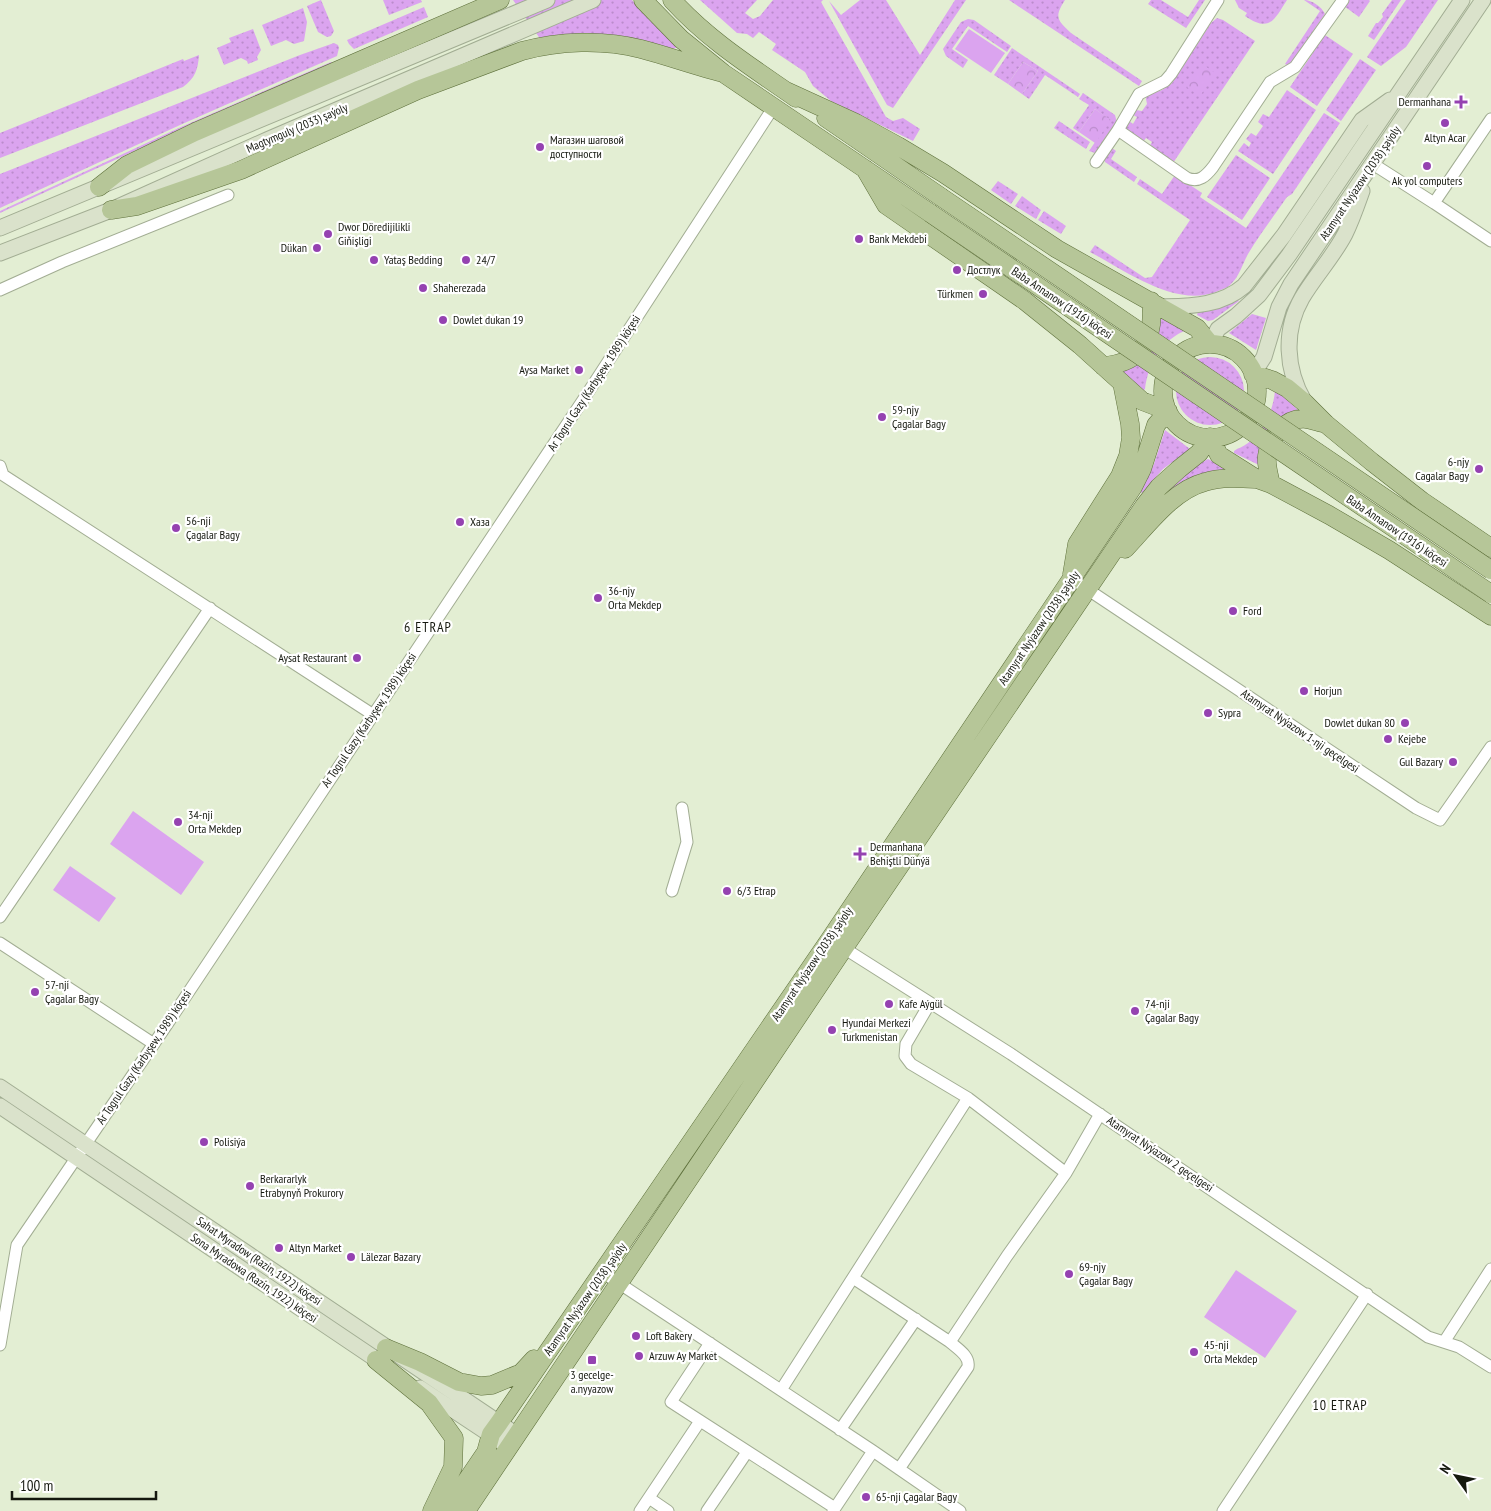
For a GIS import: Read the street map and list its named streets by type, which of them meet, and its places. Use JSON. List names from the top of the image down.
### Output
{
  "streets": {
    "main road": [
      "Magtymguly (2033) şaýoly",
      "Atamyrat Nyýazow (2038) şaýoly",
      "Baba Annanow (1916) köçesi",
      "Sahat Myradow (Razin, 1922) köçesi",
      "Sona Myradowa (Razin, 1922) köçesi"
    ],
    "street": ["Ar Togrul Gazy (Karbyşew, 1989) köçesi", "Atamyrat Nyýazow 1-nji geçelgesi", "Atamyrat Nyýazow 2 geçelgesi"]
  },
  "crossings": [
    ["Atamyrat Nyýazow (2038) şaýoly", "Atamyrat Nyýazow 1-nji geçelgesi"],
    ["Atamyrat Nyýazow (2038) şaýoly", "Atamyrat Nyýazow 2 geçelgesi"],
    ["Atamyrat Nyýazow (2038) şaýoly", "Sona Myradowa (Razin, 1922) köçesi"],
    ["Baba Annanow (1916) köçesi", "Ar Togrul Gazy (Karbyşew, 1989) köçesi"],
    ["Ar Togrul Gazy (Karbyşew, 1989) köçesi", "Sahat Myradow (Razin, 1922) köçesi"],
    ["Ar Togrul Gazy (Karbyşew, 1989) köçesi", "Sona Myradowa (Razin, 1922) köçesi"],
    ["Sahat Myradow (Razin, 1922) köçesi", "Sona Myradowa (Razin, 1922) köçesi"]
  ],
  "districts": ["6 ETRAP", "10 ETRAP"],
  "places": {
    "health": ["Dermanhana", "Dermanhana Behiştli Dünýä"],
    "other": [
      "Altyn Acar",
      "Магазин шаговой доступности",
      "Ak yol computers",
      "Dwor Döredijilikli Giňişligi",
      "Bank Mekdebi",
      "Dükan",
      "Yataş Bedding",
      "24/7",
      "Достлук",
      "Shaherezada",
      "Türkmen",
      "Dowlet dukan 19",
      "Aysa Market",
      "59-njy Çagalar Bagy",
      "6-njy Cagalar Bagy",
      "Хаза",
      "56-nji Çagalar Bagy",
      "36-njy Orta Mekdep",
      "Ford",
      "Aysat Restaurant",
      "Horjun",
      "Sypra",
      "Dowlet dukan 80",
      "Kejebe",
      "Gul Bazary",
      "34-nji Orta Mekdep",
      "6/3 Etrap",
      "57-nji Çagalar Bagy",
      "Kafe Aýgül",
      "74-nji Çagalar Bagy",
      "Hyundai Merkezi Turkmenistan",
      "Polisiýa",
      "Berkararlyk Etrabynyň Prokurory",
      "Altyn Market",
      "Lälezar Bazary",
      "69-njy Çagalar Bagy",
      "Loft Bakery",
      "45-nji Orta Mekdep",
      "Arzuw Ay Market",
      "65-nji Çagalar Bagy"
    ],
    "transit": ["3 gecelge- a.nyyazow"]
  },
  "scale_bar": "100 m",
  "north": "top left"
}
